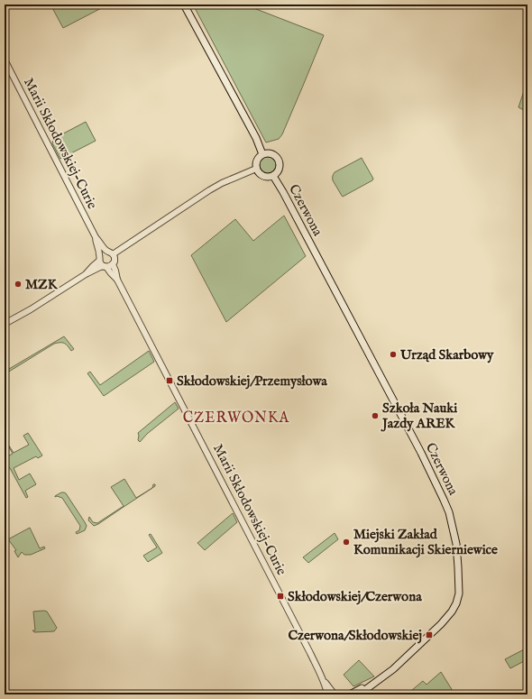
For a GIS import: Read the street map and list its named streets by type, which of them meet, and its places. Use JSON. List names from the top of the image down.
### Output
{
  "streets": {
    "main road": ["Czerwona"],
    "street": ["Marii Skłodowskiej-Curie"]
  },
  "districts": ["CZERWONKA"],
  "places": {
    "other": [
      "MZK",
      "Urząd Skarbowy",
      "Szkoła Nauki Jazdy AREK",
      "Miejski Zakład Komunikacji Skierniewice"
    ],
    "transit": ["Skłodowskiej/Przemysłowa", "Skłodowskiej/Czerwona", "Czerwona/Skłodowskiej"]
  }
}
